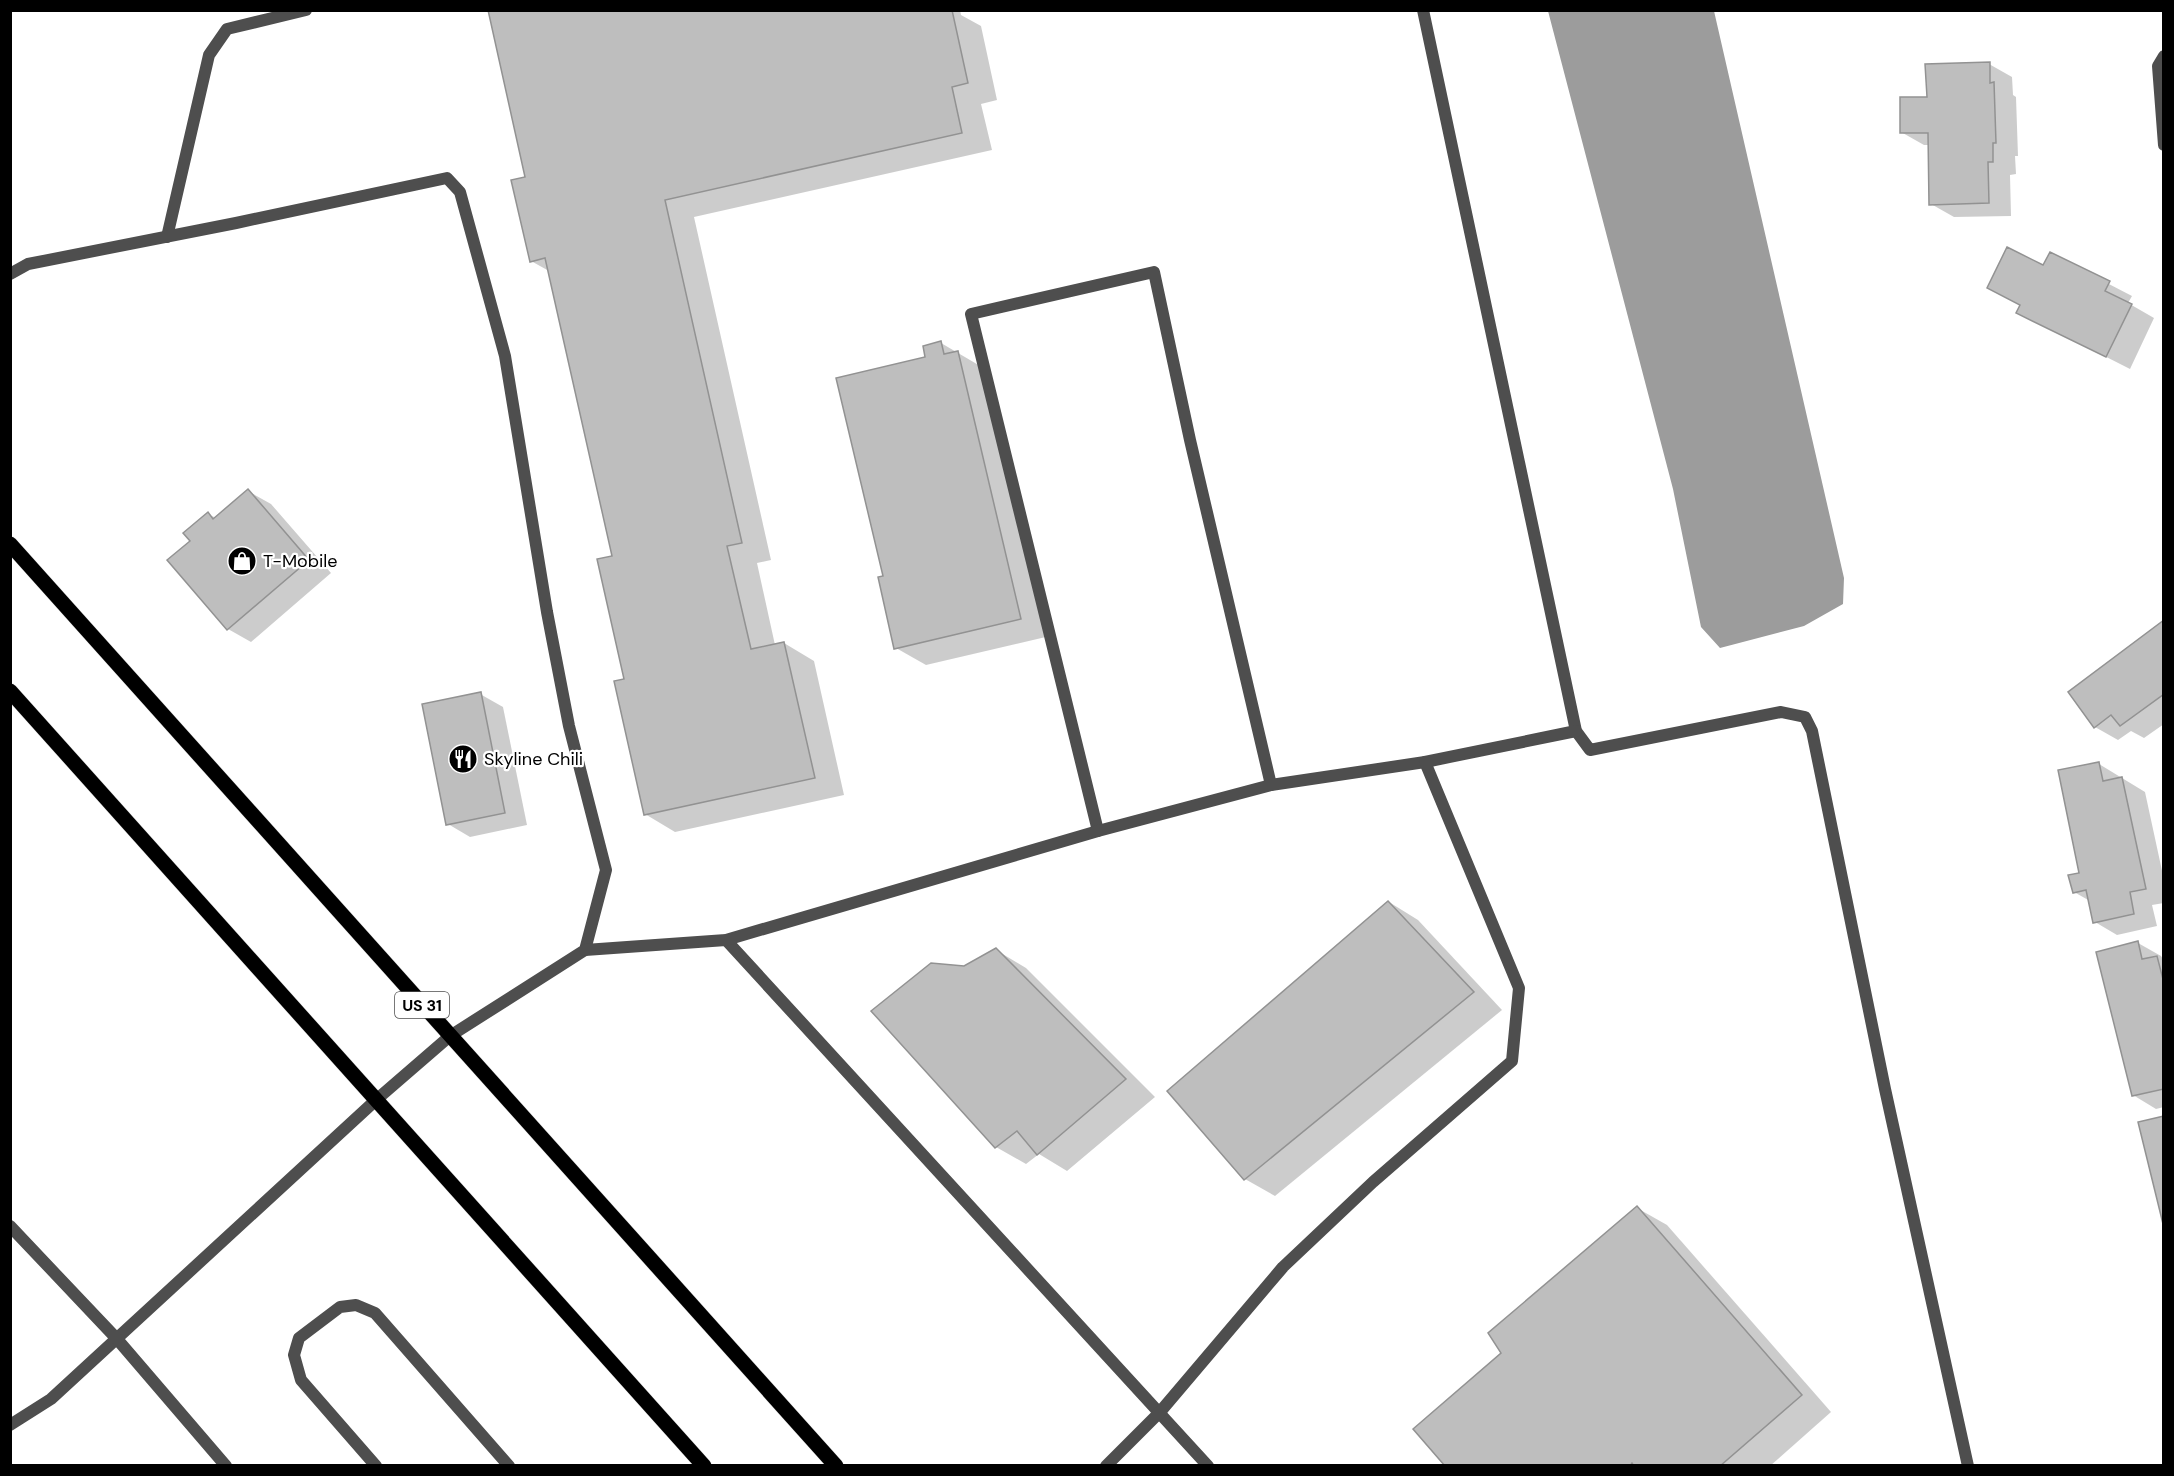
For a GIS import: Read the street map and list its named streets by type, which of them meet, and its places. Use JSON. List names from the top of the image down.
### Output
{
  "streets": {
    "main road": ["US 31"]
  },
  "places": {
    "shop": ["T-Mobile"],
    "restaurant": ["Skyline Chili"]
  }
}
